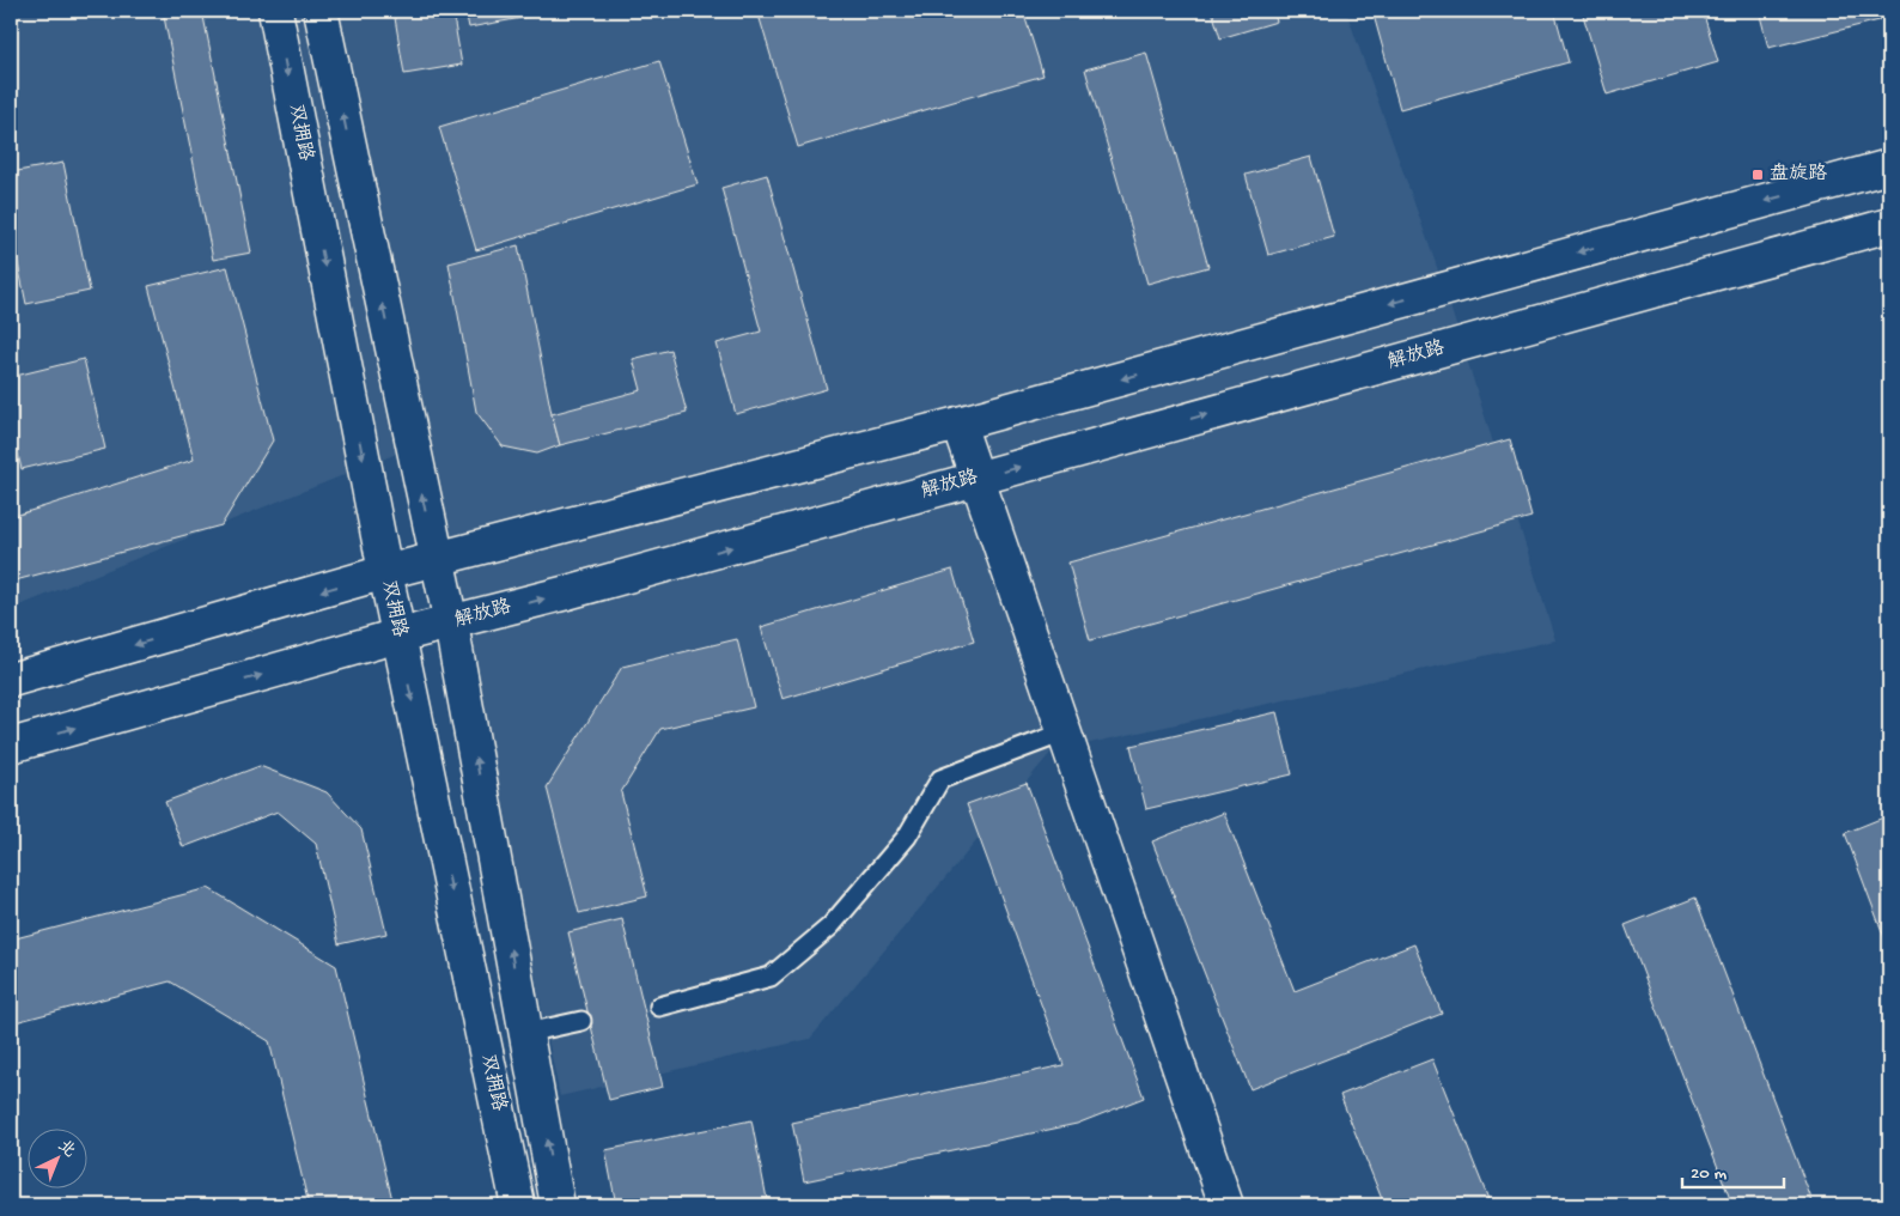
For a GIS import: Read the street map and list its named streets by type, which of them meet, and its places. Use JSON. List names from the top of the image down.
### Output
{
  "streets": {
    "main road": ["双拥路", "解放路"]
  },
  "crossings": [
    ["双拥路", "解放路"]
  ],
  "places": {
    "transit": ["盘旋路"]
  },
  "scale_bar": "20 m",
  "north": "top right"
}
